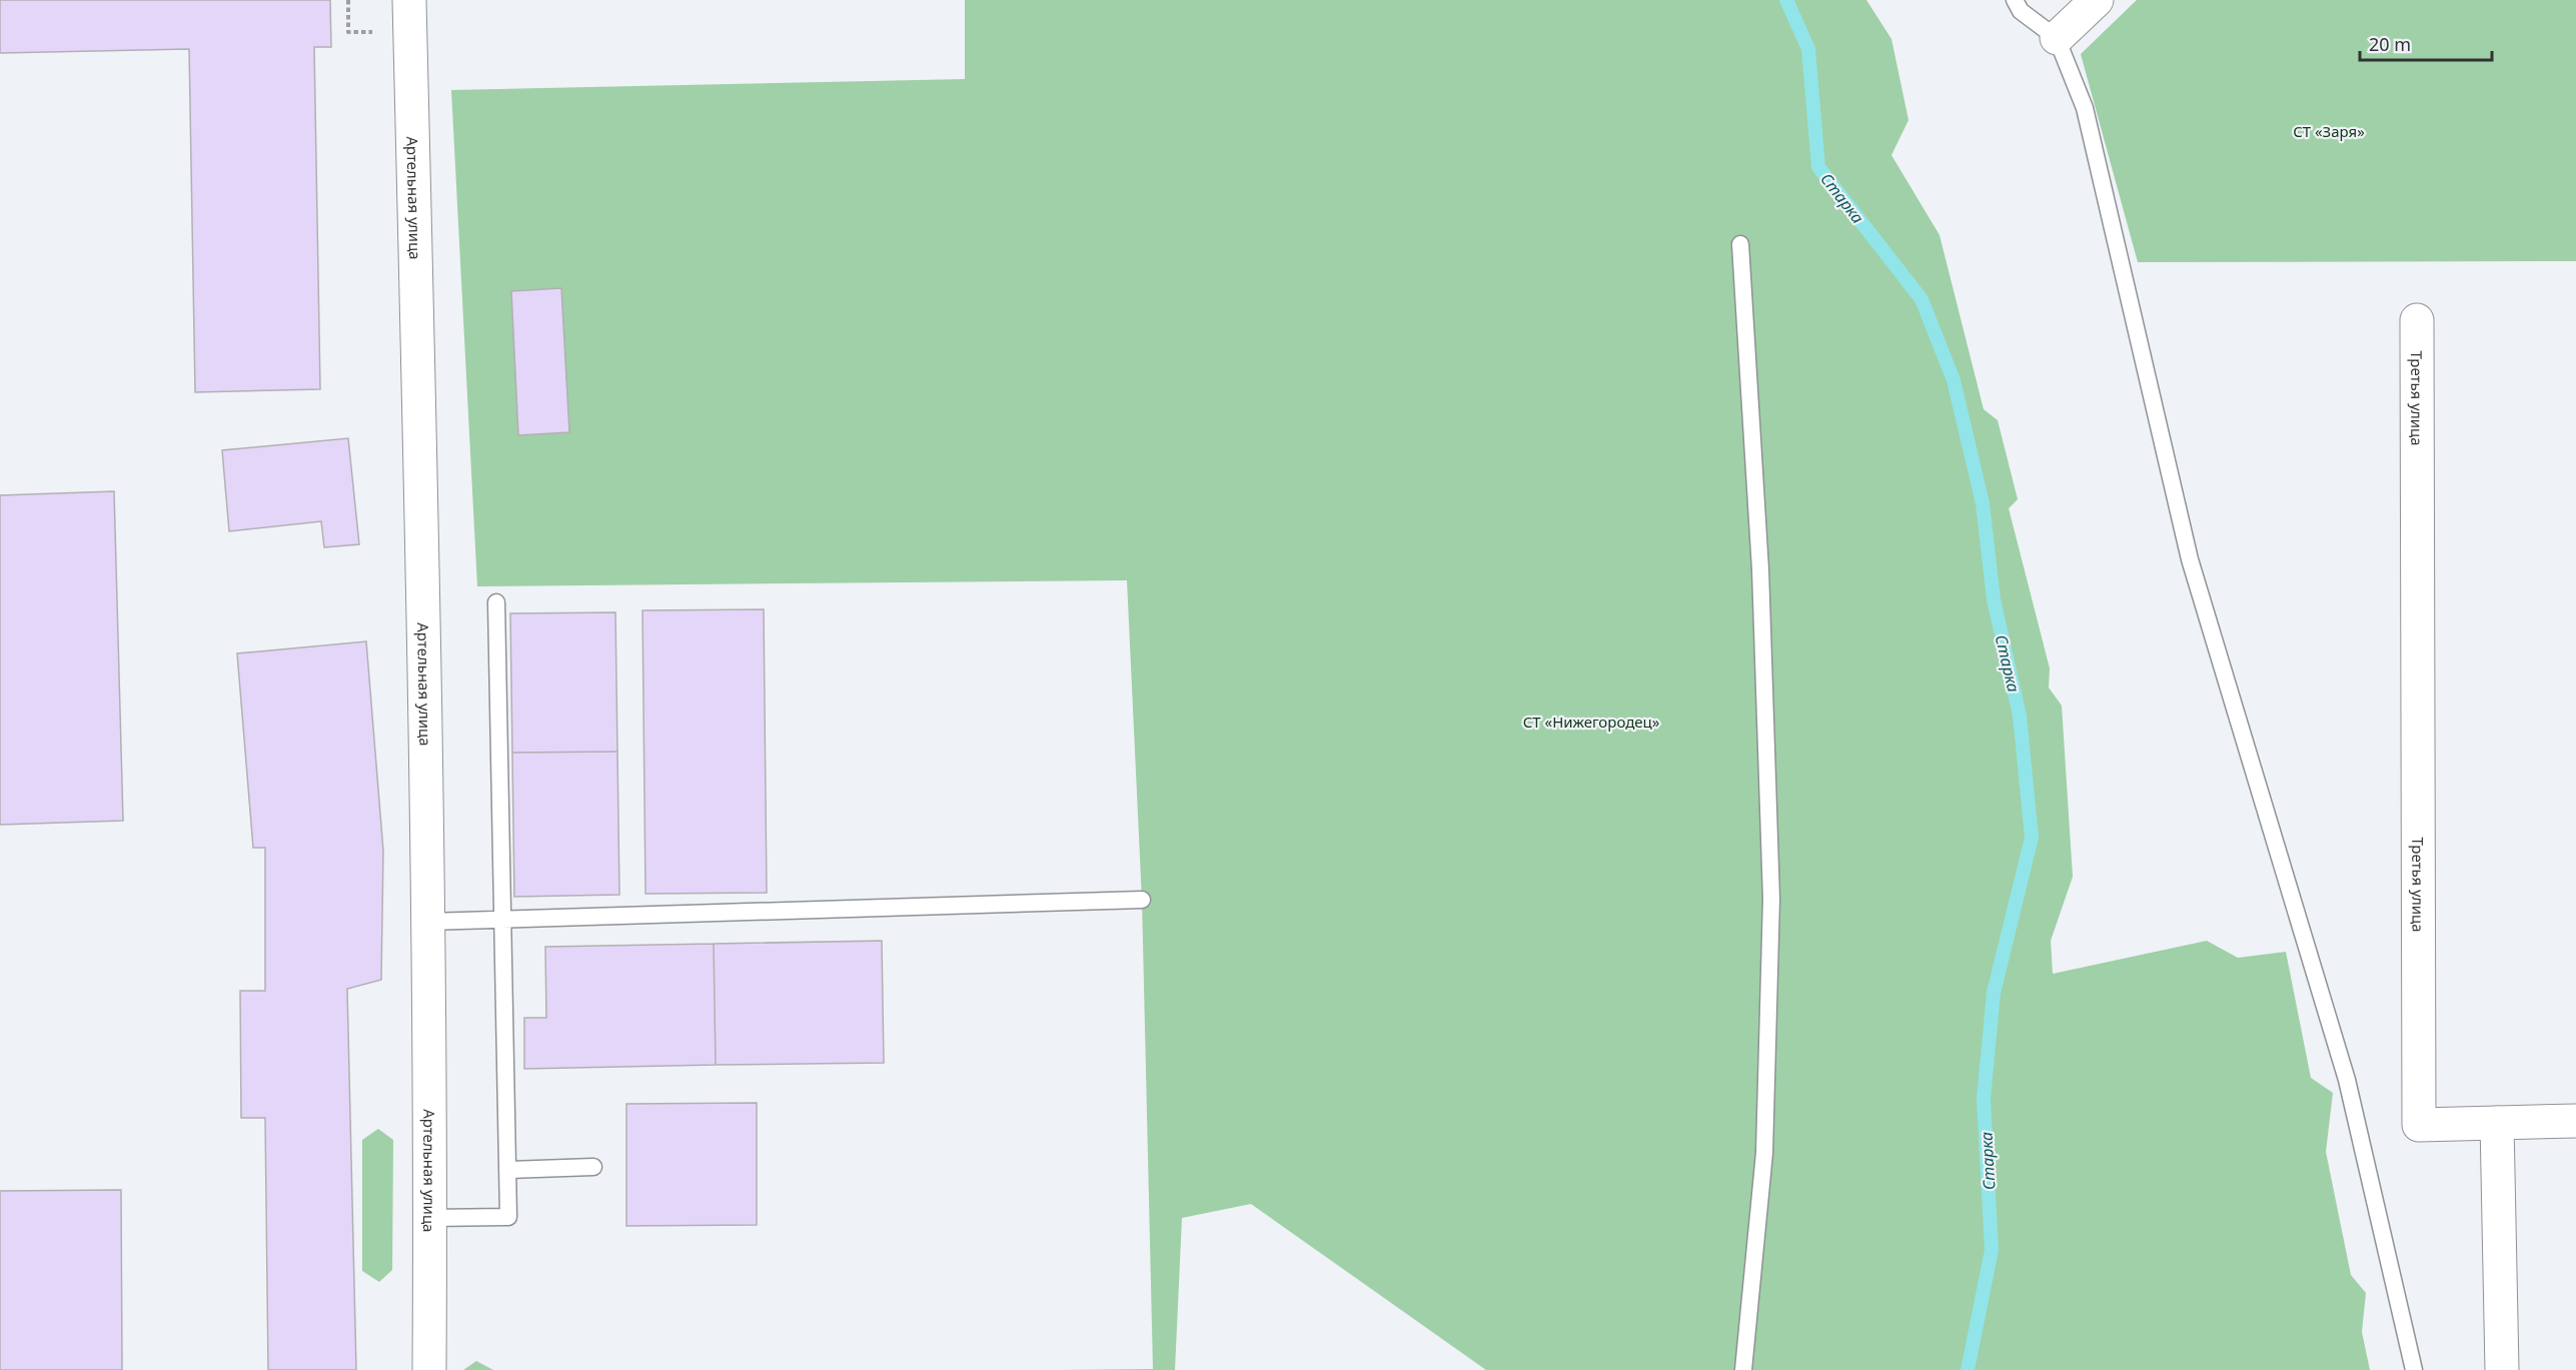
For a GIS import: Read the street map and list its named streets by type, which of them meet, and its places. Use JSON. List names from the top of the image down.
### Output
{
  "streets": {
    "street": ["Артельная улица", "Третья улица"]
  },
  "water": ["Старка"],
  "parks": ["СТ «Заря»", "СТ «Нижегородец»"],
  "scale_bar": "20 m"
}
